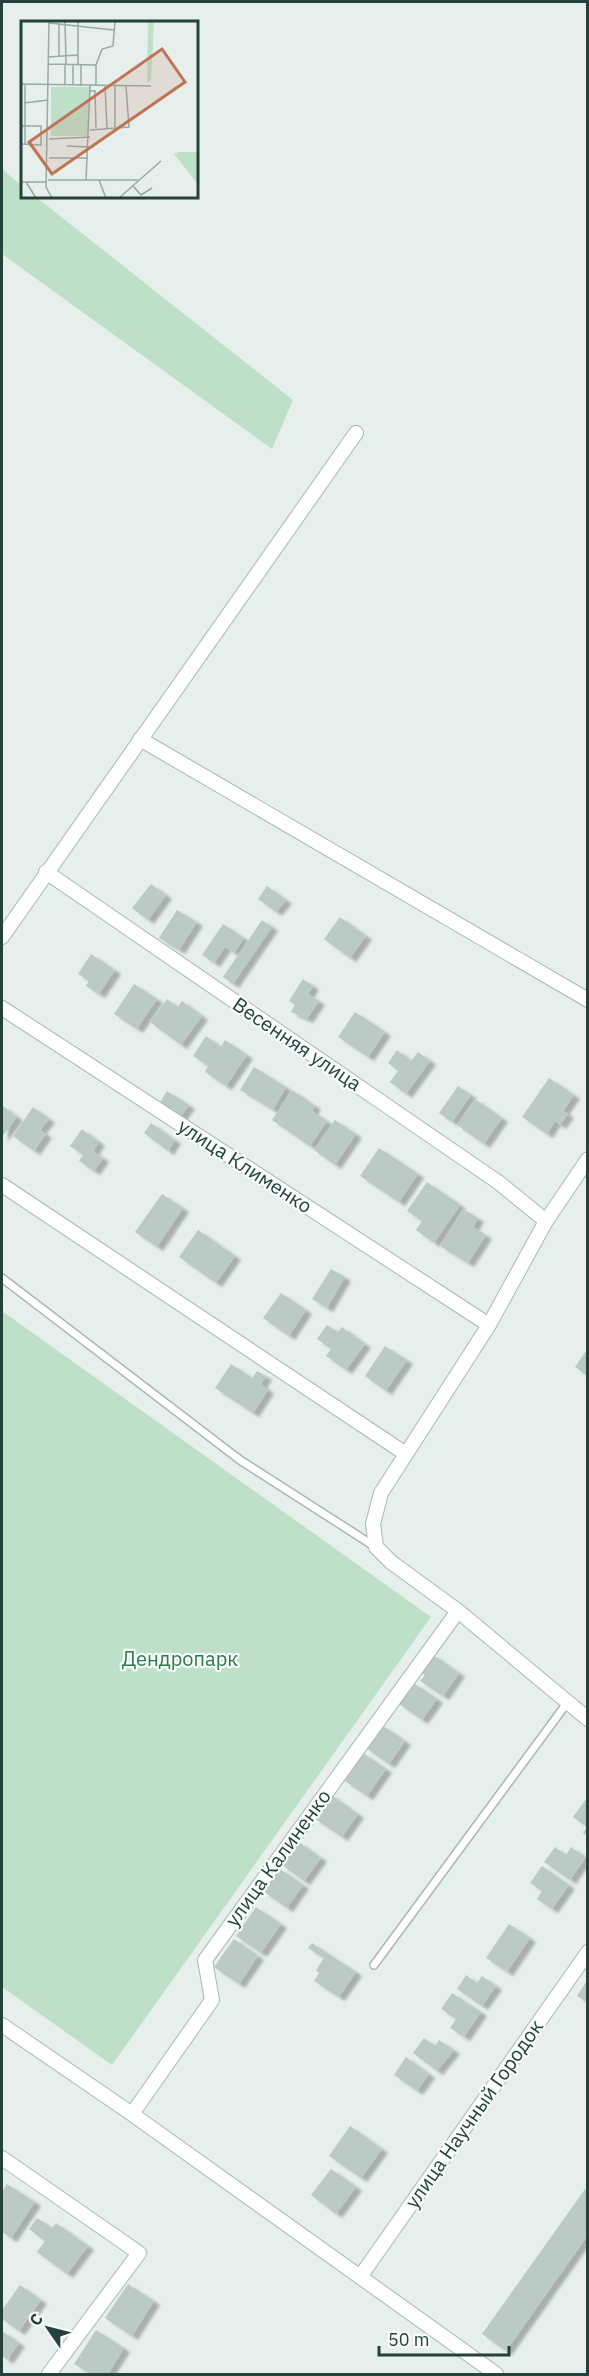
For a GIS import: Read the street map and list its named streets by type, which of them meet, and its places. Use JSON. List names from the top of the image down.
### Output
{
  "streets": {
    "street": [
      "Весенняя улица",
      "улица Клименко",
      "улица Калиненко",
      "улица Научный Городок"
    ]
  },
  "parks": ["Дендропарк"],
  "scale_bar": "50 m",
  "north": "top left"
}
